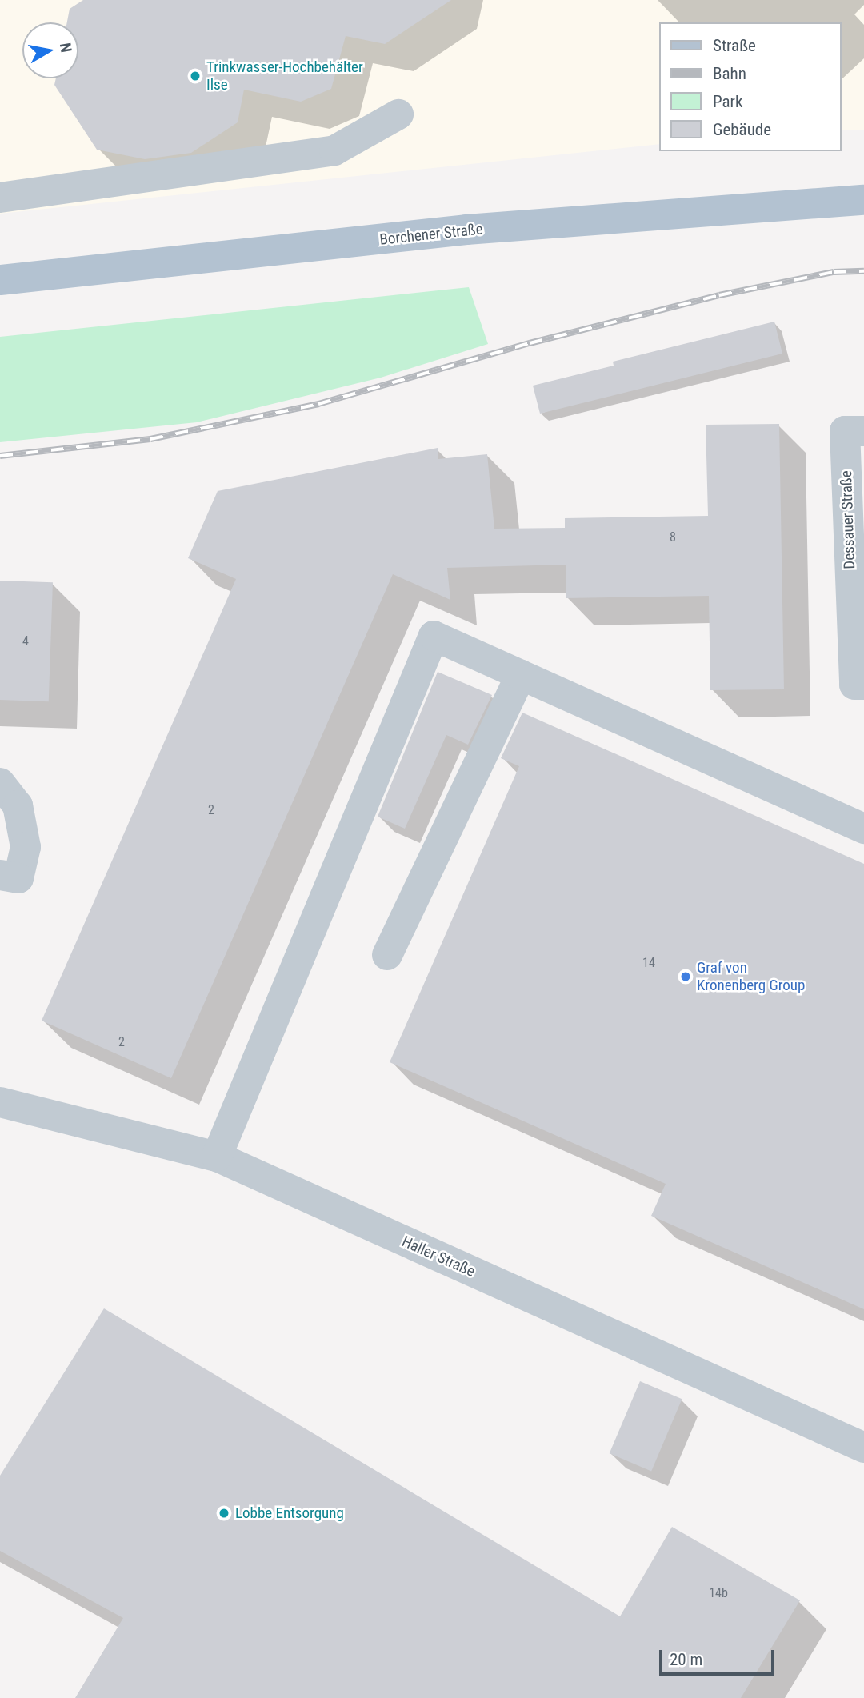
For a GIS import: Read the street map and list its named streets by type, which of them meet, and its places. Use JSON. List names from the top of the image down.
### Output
{
  "streets": {
    "main road": ["Borchener Straße"],
    "street": ["Dessauer Straße", "Haller Straße"]
  },
  "places": ["Trinkwasser-Hochbehälter Ilse", "Graf von Kronenberg Group", "Lobbe Entsorgung"],
  "house_numbers": [
    "8",
    "4",
    "2",
    "14",
    "2",
    "14b"
  ],
  "legend": [
    "Straße",
    "Bahn",
    "Park",
    "Gebäude"
  ],
  "scale_bar": "20 m",
  "north": "right"
}
